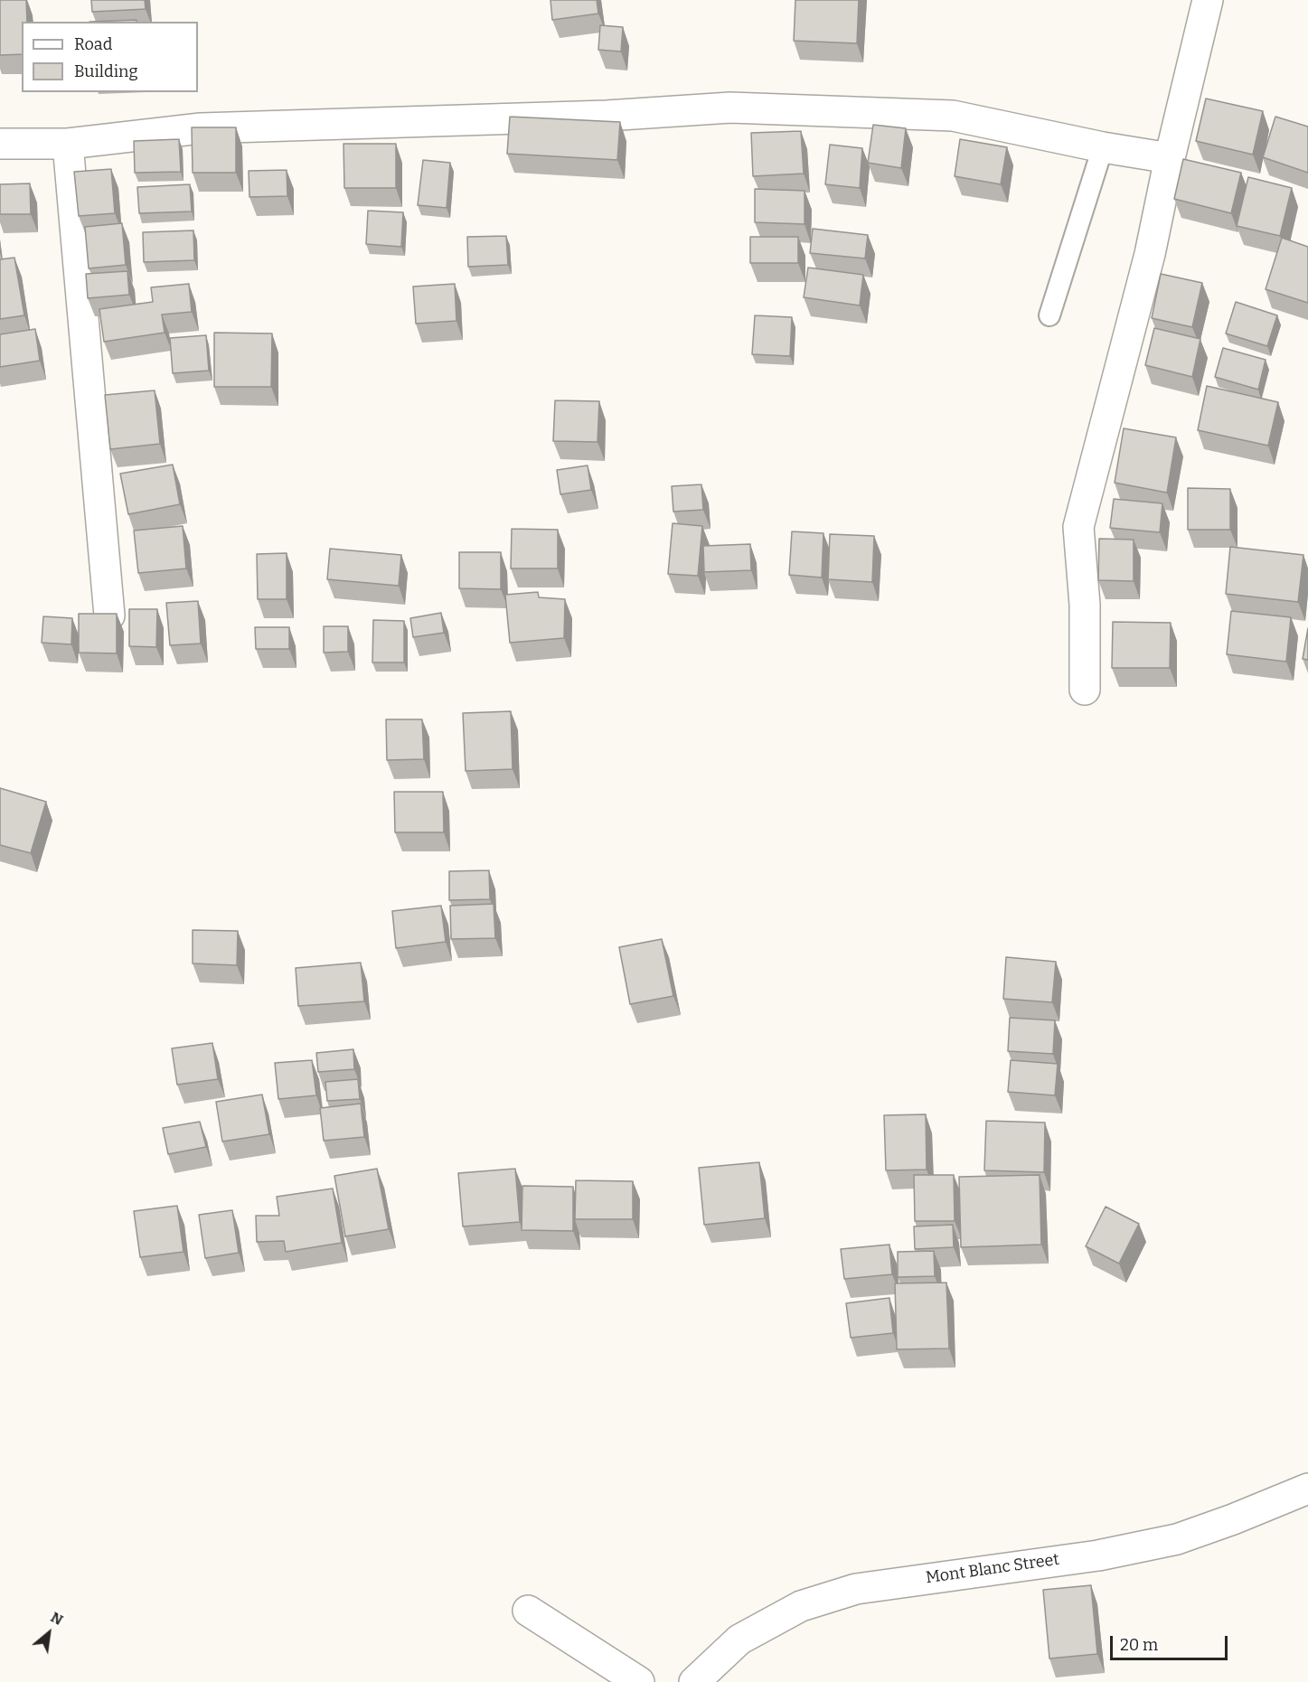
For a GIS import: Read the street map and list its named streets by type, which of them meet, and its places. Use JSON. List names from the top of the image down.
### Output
{
  "streets": {
    "street": ["Mont Blanc Street"]
  },
  "legend": ["Road", "Building"],
  "scale_bar": "20 m",
  "north": "top right"
}
